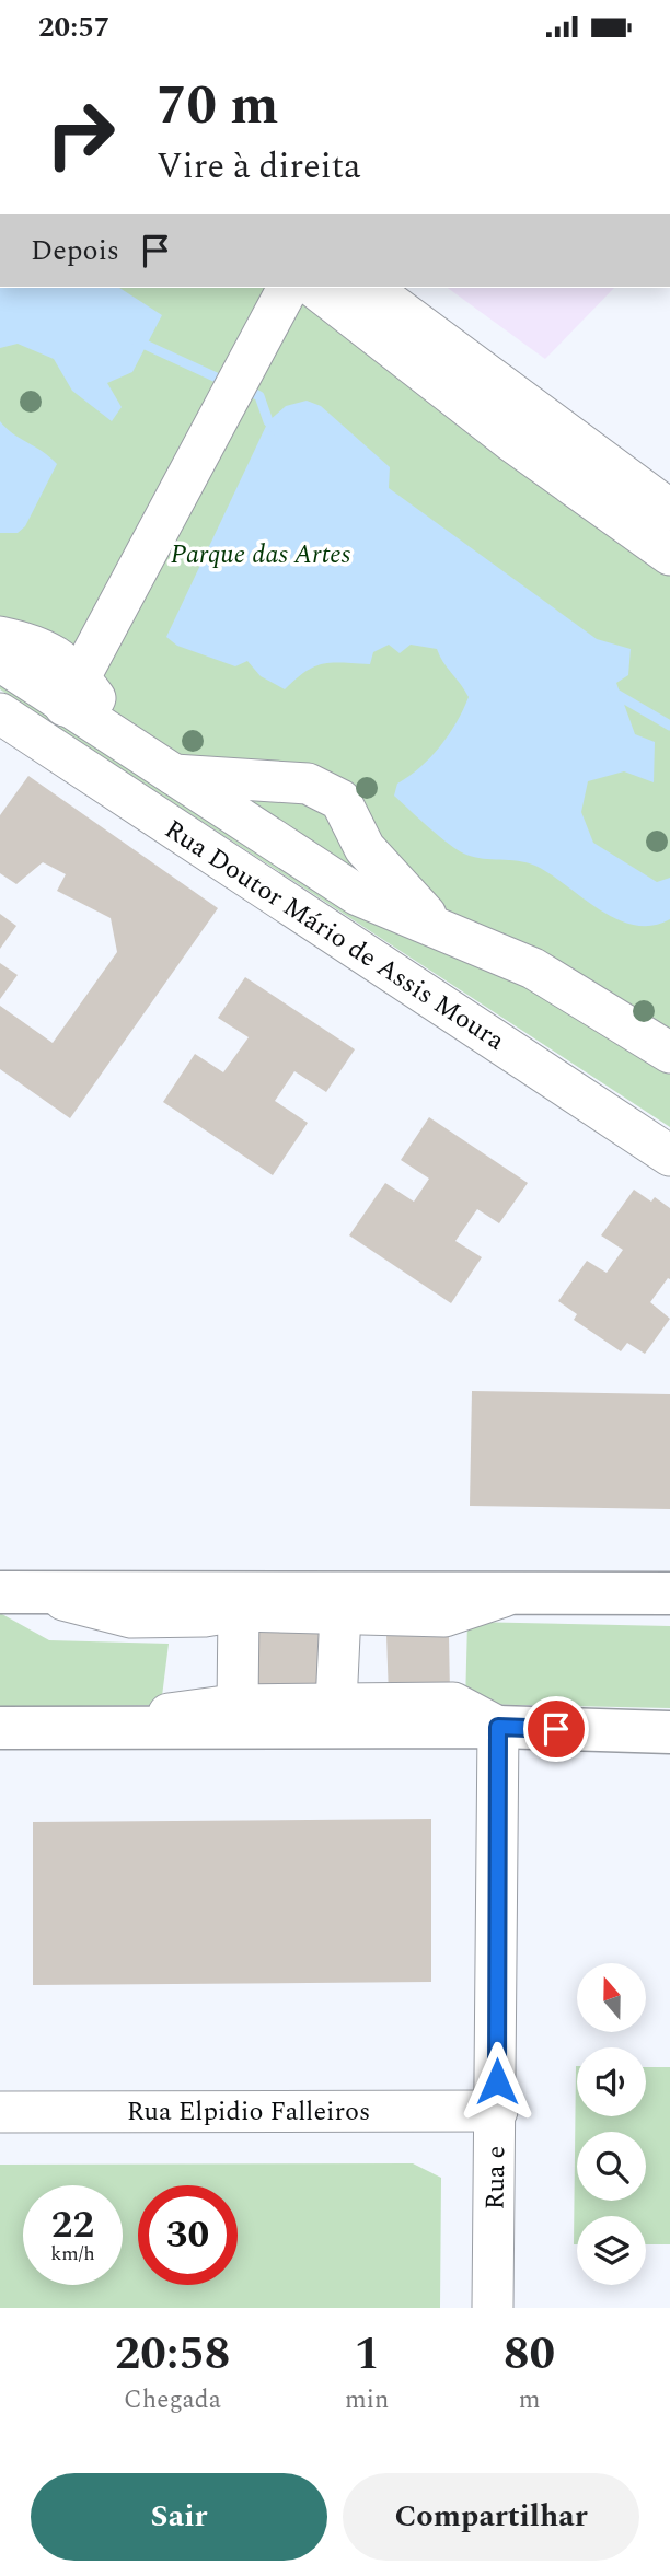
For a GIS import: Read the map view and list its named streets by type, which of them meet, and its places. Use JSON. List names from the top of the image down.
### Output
{
  "streets": {
    "street": ["Rua Doutor Mário de Assis Moura", "Rua Elpidio Falleiros", "Rua e"]
  },
  "crossings": [
    ["Rua Elpidio Falleiros", "Rua e"]
  ],
  "parks": ["Parque das Artes"],
  "north": "top",
  "page": {
    "status": "20:57",
    "turn": ["70 m", "Vire à direita"],
    "then": "Depois",
    "speed": "22 km/h",
    "limit": "30",
    "eta": [
      "20:58",
      "Chegada",
      "1",
      "min",
      "80",
      "m"
    ],
    "buttons": ["Sair", "Compartilhar"]
  }
}
